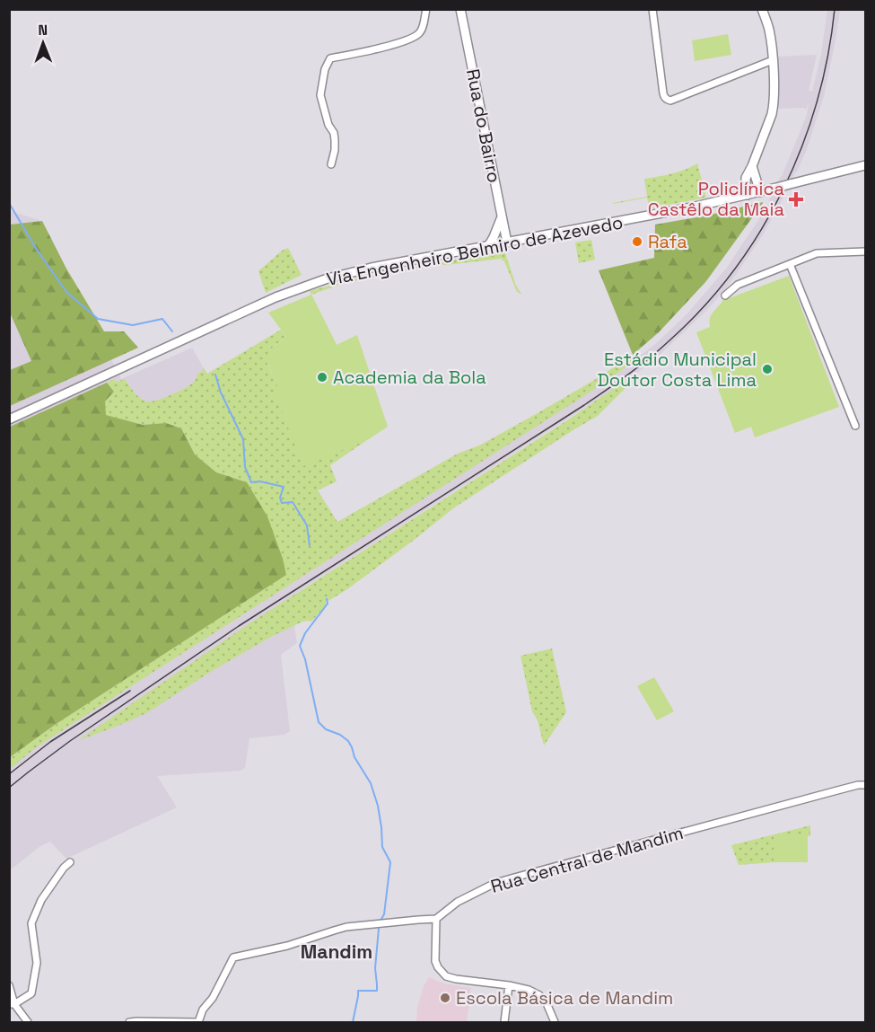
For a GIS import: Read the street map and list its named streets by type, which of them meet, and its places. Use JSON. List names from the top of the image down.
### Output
{
  "streets": {
    "main road": ["Rua do Bairro", "Via Engenheiro Belmiro de Azevedo"],
    "street": ["Rua Central de Mandim"]
  },
  "crossings": [
    ["Rua do Bairro", "Via Engenheiro Belmiro de Azevedo"]
  ],
  "districts": ["Mandim"],
  "places": {
    "health": ["Policlínica Castêlo da Maia"],
    "other": [
      "Rafa",
      "Estádio Municipal Doutor Costa Lima",
      "Academia da Bola",
      "Escola Básica de Mandim"
    ]
  },
  "north": "top"
}
